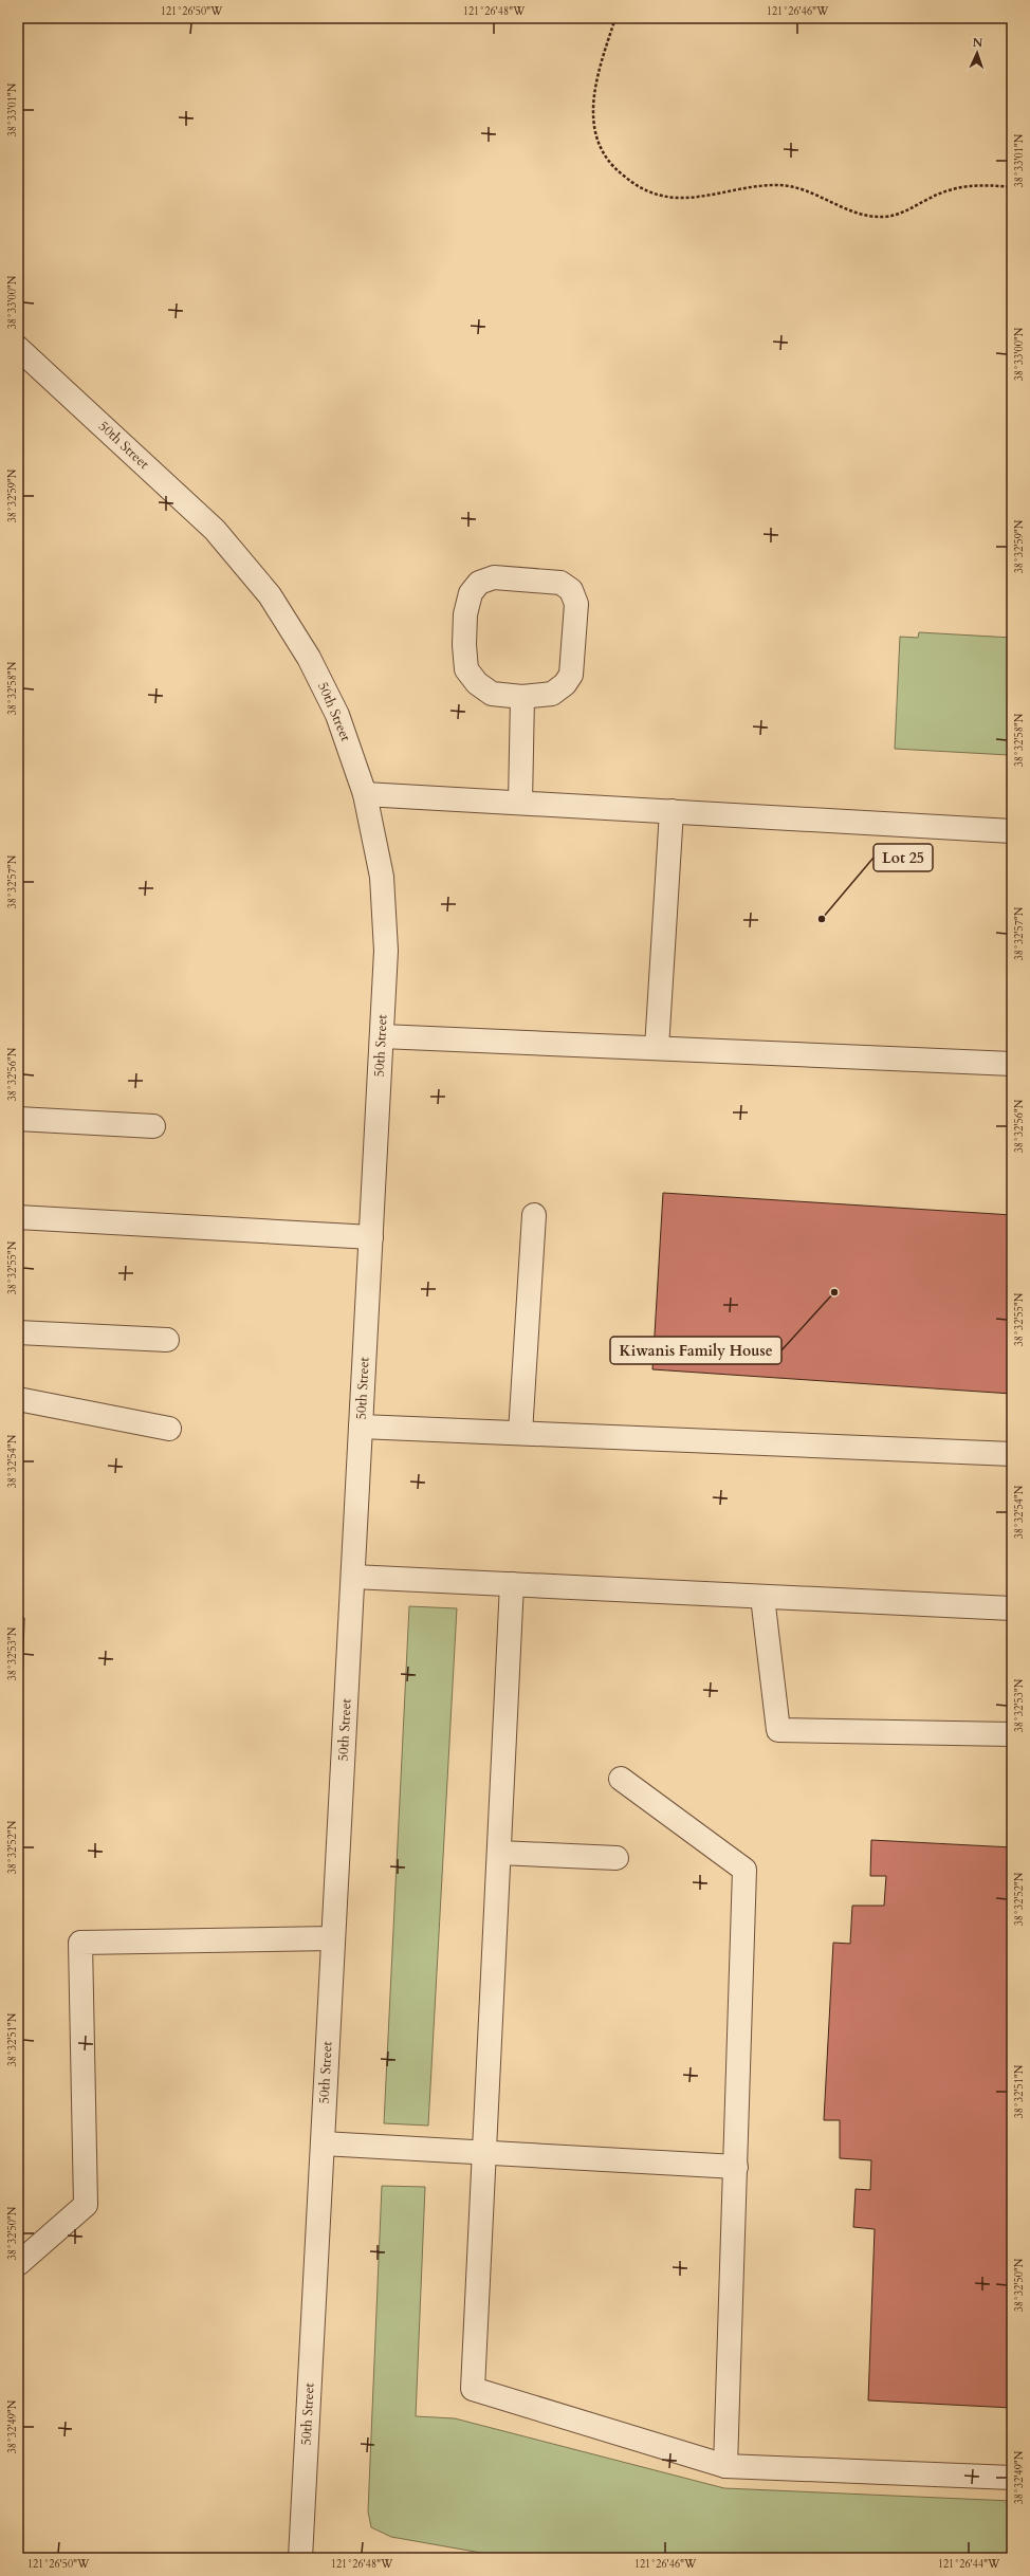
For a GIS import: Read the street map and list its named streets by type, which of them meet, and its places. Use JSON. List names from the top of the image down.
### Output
{
  "streets": {
    "street": ["50th Street"]
  },
  "places": ["Lot 25", "Kiwanis Family House"],
  "north": "top",
  "coordinates": [
    "121°26'50\"W",
    "121°26'48\"W",
    "121°26'46\"W",
    "38°33'01\"N",
    "38°33'00\"N",
    "38°32'59\"N",
    "38°32'58\"N",
    "38°32'57\"N",
    "38°32'56\"N",
    "38°32'55\"N",
    "38°32'54\"N",
    "38°32'53\"N",
    "38°32'52\"N",
    "38°32'51\"N",
    "38°32'50\"N",
    "38°32'49\"N",
    "121°26'44\"W"
  ]
}
